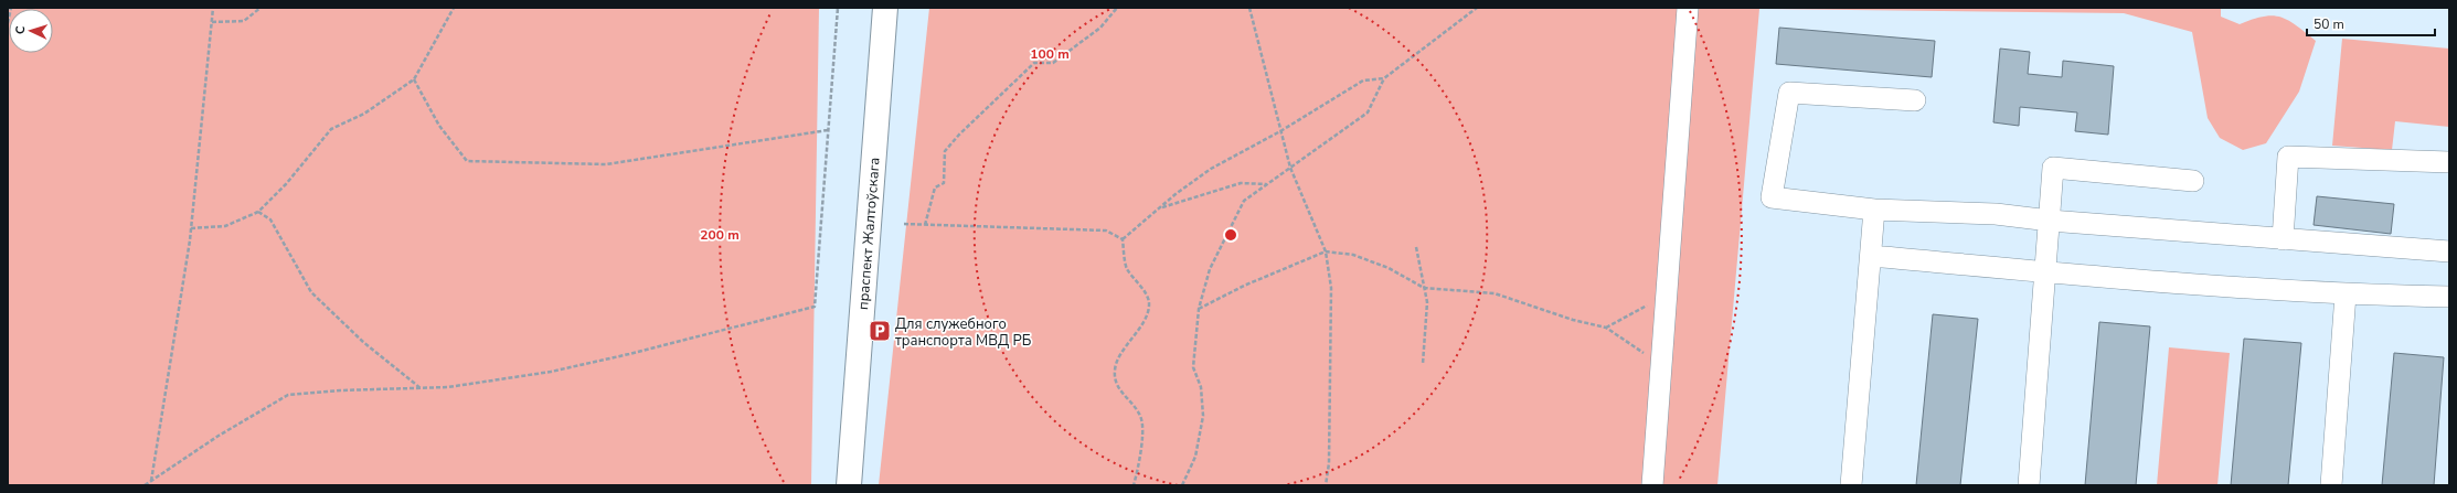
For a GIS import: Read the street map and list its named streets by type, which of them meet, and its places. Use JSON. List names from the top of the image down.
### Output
{
  "streets": {
    "main road": ["праспект Жалтоўскага"]
  },
  "places": {
    "parking": ["Для служебного транспорта МВД РБ"]
  },
  "scale_bar": "50 m",
  "north": "left",
  "rings": ["100 m", "200 m"]
}
